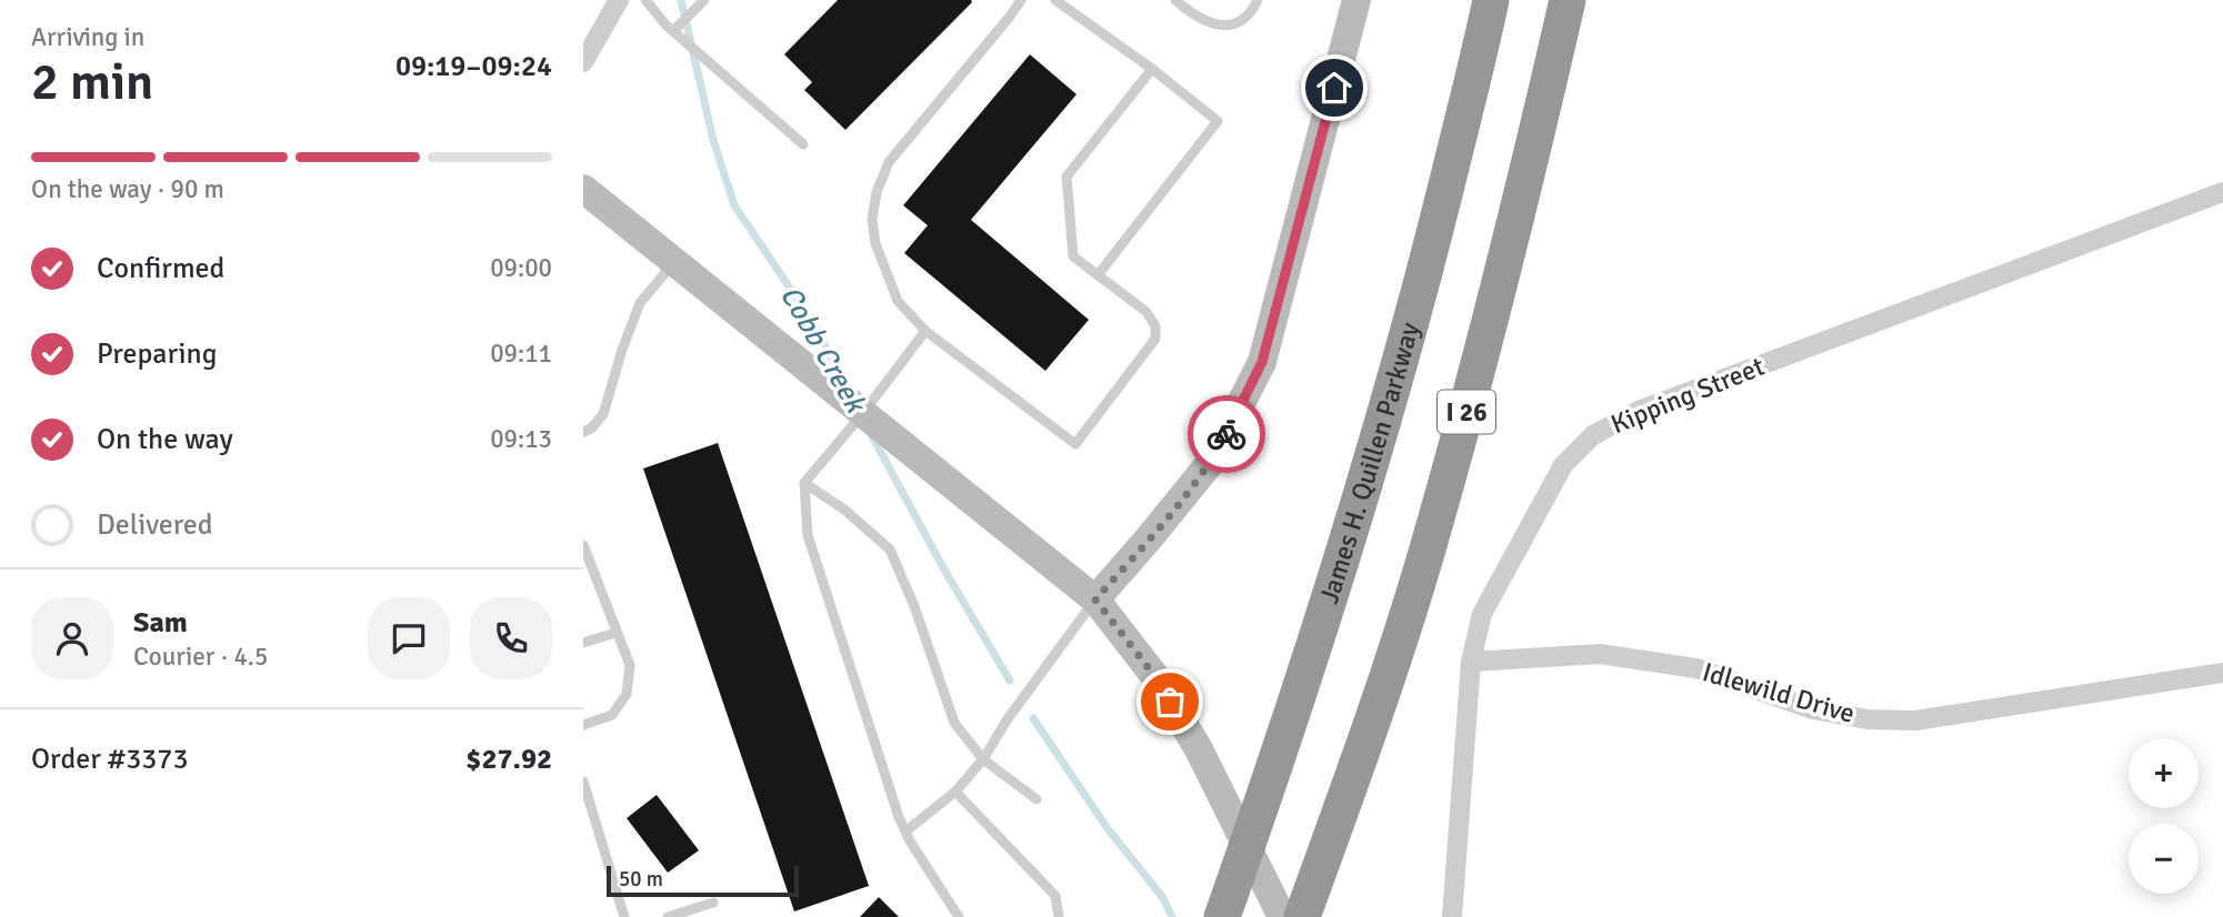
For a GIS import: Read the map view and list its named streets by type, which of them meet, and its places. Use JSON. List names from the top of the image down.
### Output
{
  "streets": {
    "highway": ["I 26", "James H. Quillen Parkway"],
    "street": ["Kipping Street", "Idlewild Drive"]
  },
  "crossings": [
    ["Kipping Street", "Idlewild Drive"]
  ],
  "water": ["Cobb Creek"],
  "scale_bar": "50 m",
  "page": {
    "heading": ["2 min", "Arriving in", "09:19–09:24"],
    "panel": [
      "Sam",
      "Courier · 4.5",
      "Order #3373",
      "$27.92"
    ],
    "bar": "On the way · 90 m",
    "list": [
      ["Confirmed", "09:00"],
      ["Preparing", "09:11"],
      ["On the way", "09:13"],
      "Delivered"
    ],
    "map_buttons": ["+", "−"],
    "scale": "50 m"
  }
}
